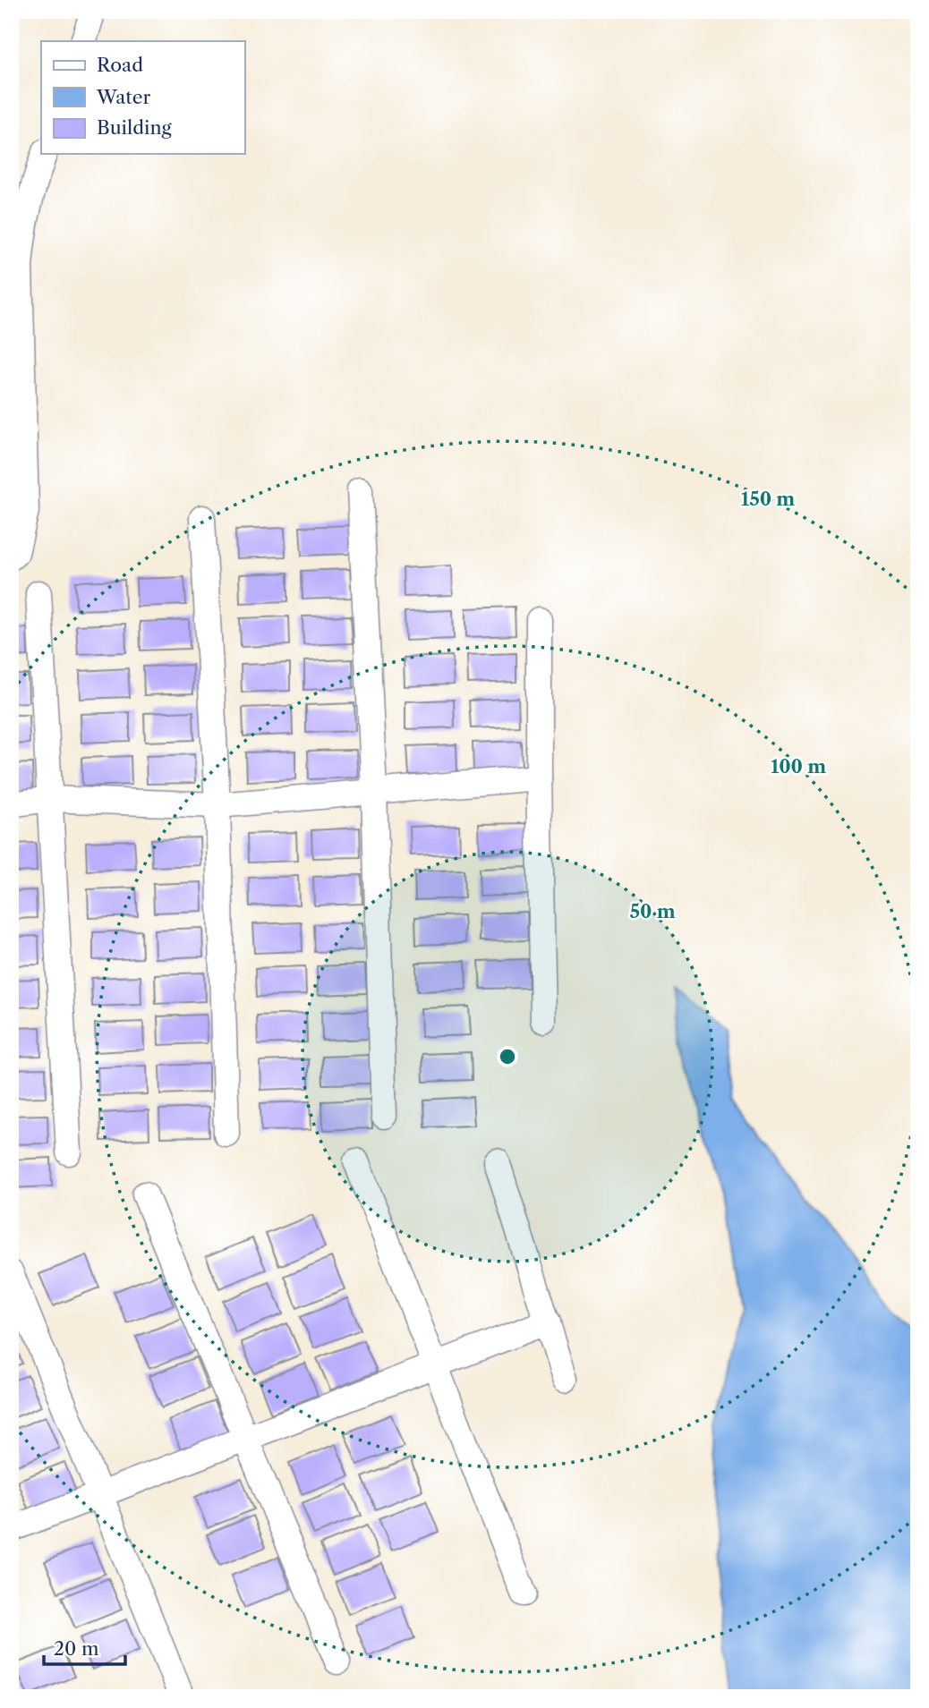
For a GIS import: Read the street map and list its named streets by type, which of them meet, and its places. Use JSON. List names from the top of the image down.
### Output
{
  "legend": ["Road", "Water", "Building"],
  "scale_bar": "20 m",
  "rings": ["150 m", "100 m", "50 m"]
}
